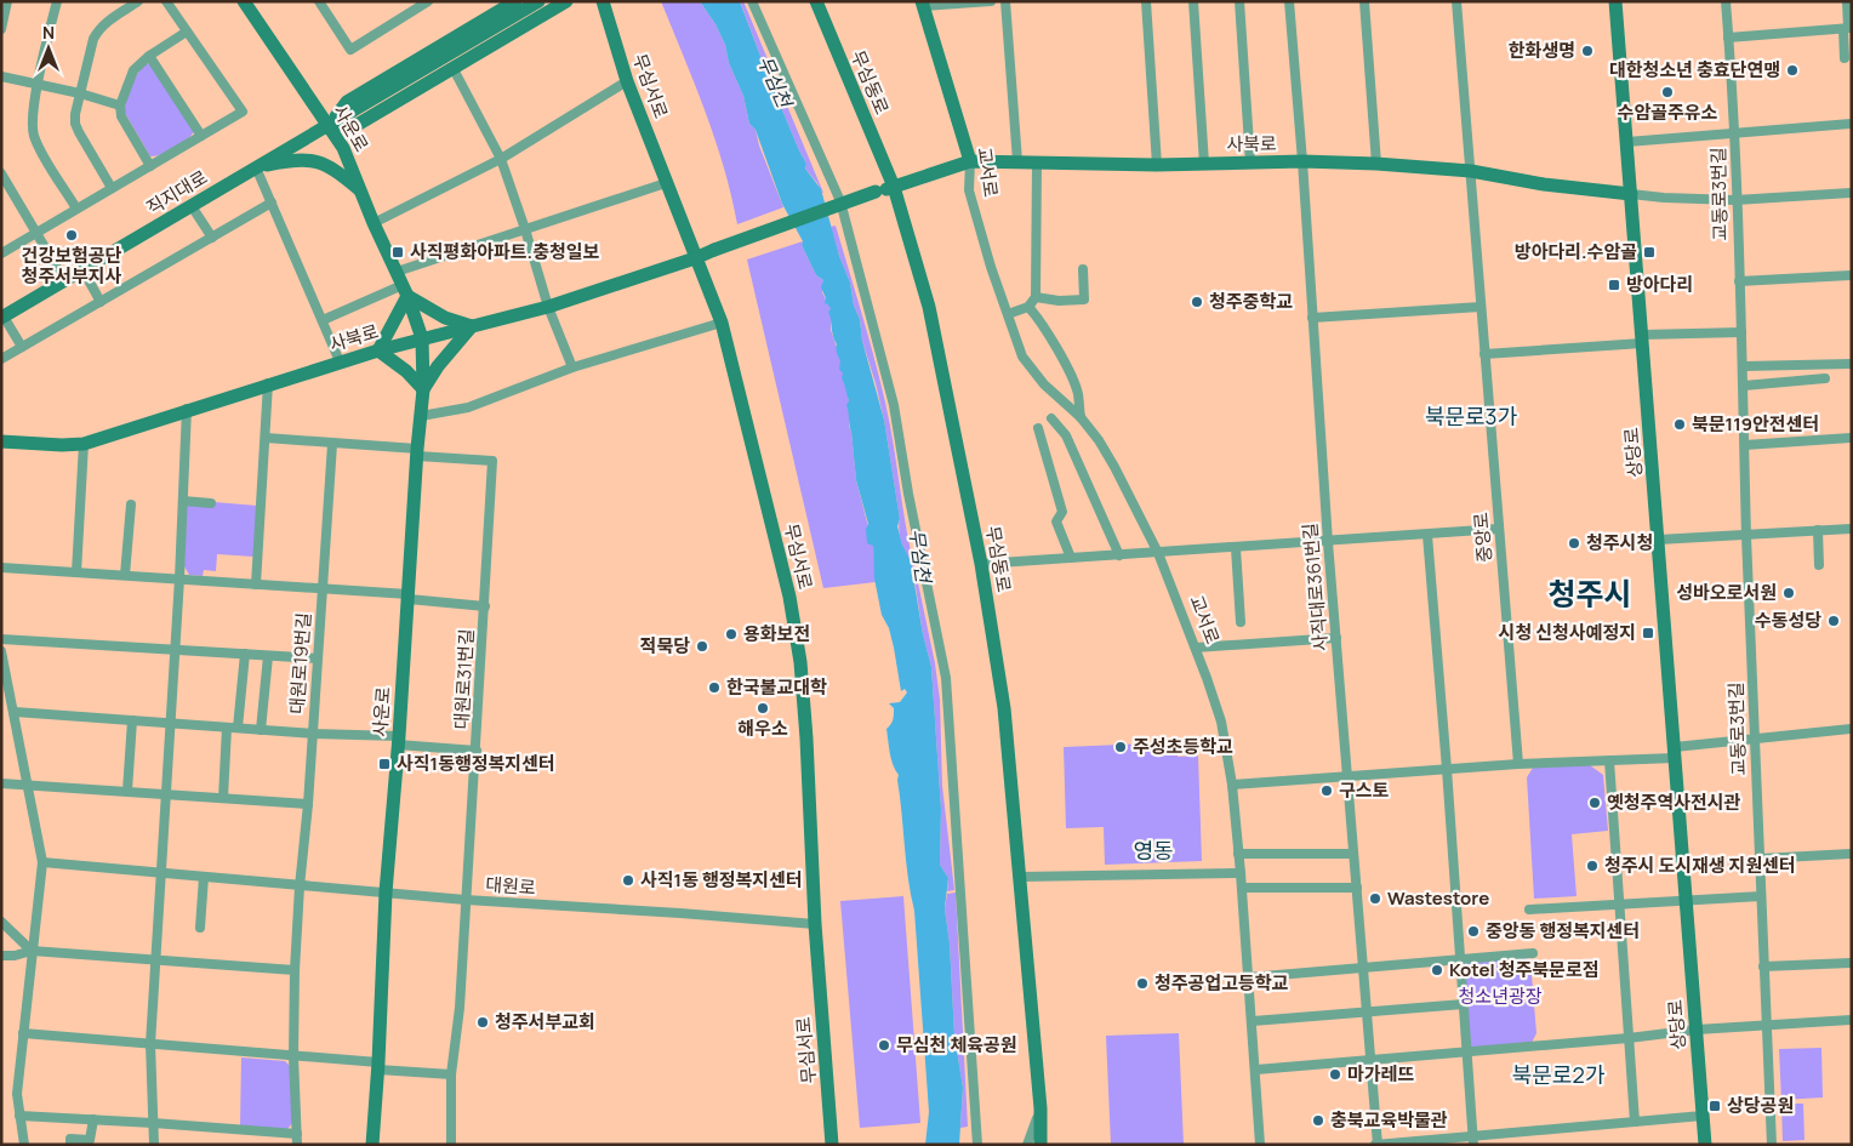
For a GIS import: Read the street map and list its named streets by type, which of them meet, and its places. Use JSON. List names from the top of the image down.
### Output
{
  "streets": {
    "street": [
      "무심동로",
      "무심서로",
      "사운로",
      "사북로",
      "교서로",
      "직지대로",
      "교동로3번길",
      "상당로",
      "중앙로",
      "사직대로361번길",
      "대원로19번길",
      "대원로31번길",
      "대원로"
    ]
  },
  "crossings": [
    ["무심동로", "사북로"],
    ["무심서로", "사북로"],
    ["무심서로", "대원로"],
    ["사운로", "사북로"],
    ["사운로", "직지대로"],
    ["사운로", "대원로31번길"],
    ["사운로", "대원로"],
    ["사북로", "교서로"],
    ["사북로", "상당로"],
    ["사북로", "중앙로"],
    ["사북로", "사직대로361번길"],
    ["대원로19번길", "대원로"],
    ["대원로31번길", "대원로"]
  ],
  "districts": [
    "북문로3가",
    "청주시",
    "영동",
    "북문로2가"
  ],
  "water": ["무심천"],
  "parks": ["청소년광장"],
  "places": {
    "other": [
      "한화생명",
      "대한청소년 충효단연맹",
      "수암골주유소",
      "건강보험공단 청주서부지사",
      "청주중학교",
      "북문119안전센터",
      "청주시청",
      "성바오로서원",
      "수동성당",
      "용화보전",
      "적묵당",
      "한국불교대학",
      "해우소",
      "주성초등학교",
      "구스토",
      "옛청주역사전시관",
      "청주시 도시재생 지원센터",
      "사직1동 행정복지센터",
      "Wastestore",
      "중앙동 행정복지센터",
      "Kotel 청주북문로점",
      "청주공업고등학교",
      "청주서부교회",
      "무심천 체육공원",
      "마가레뜨",
      "충북교육박물관"
    ],
    "transit": [
      "사직평화아파트.충청일보",
      "방아다리.수암골",
      "방아다리",
      "시청 신청사예정지",
      "사직1동행정복지센터",
      "상당공원"
    ]
  },
  "north": "top"
}
